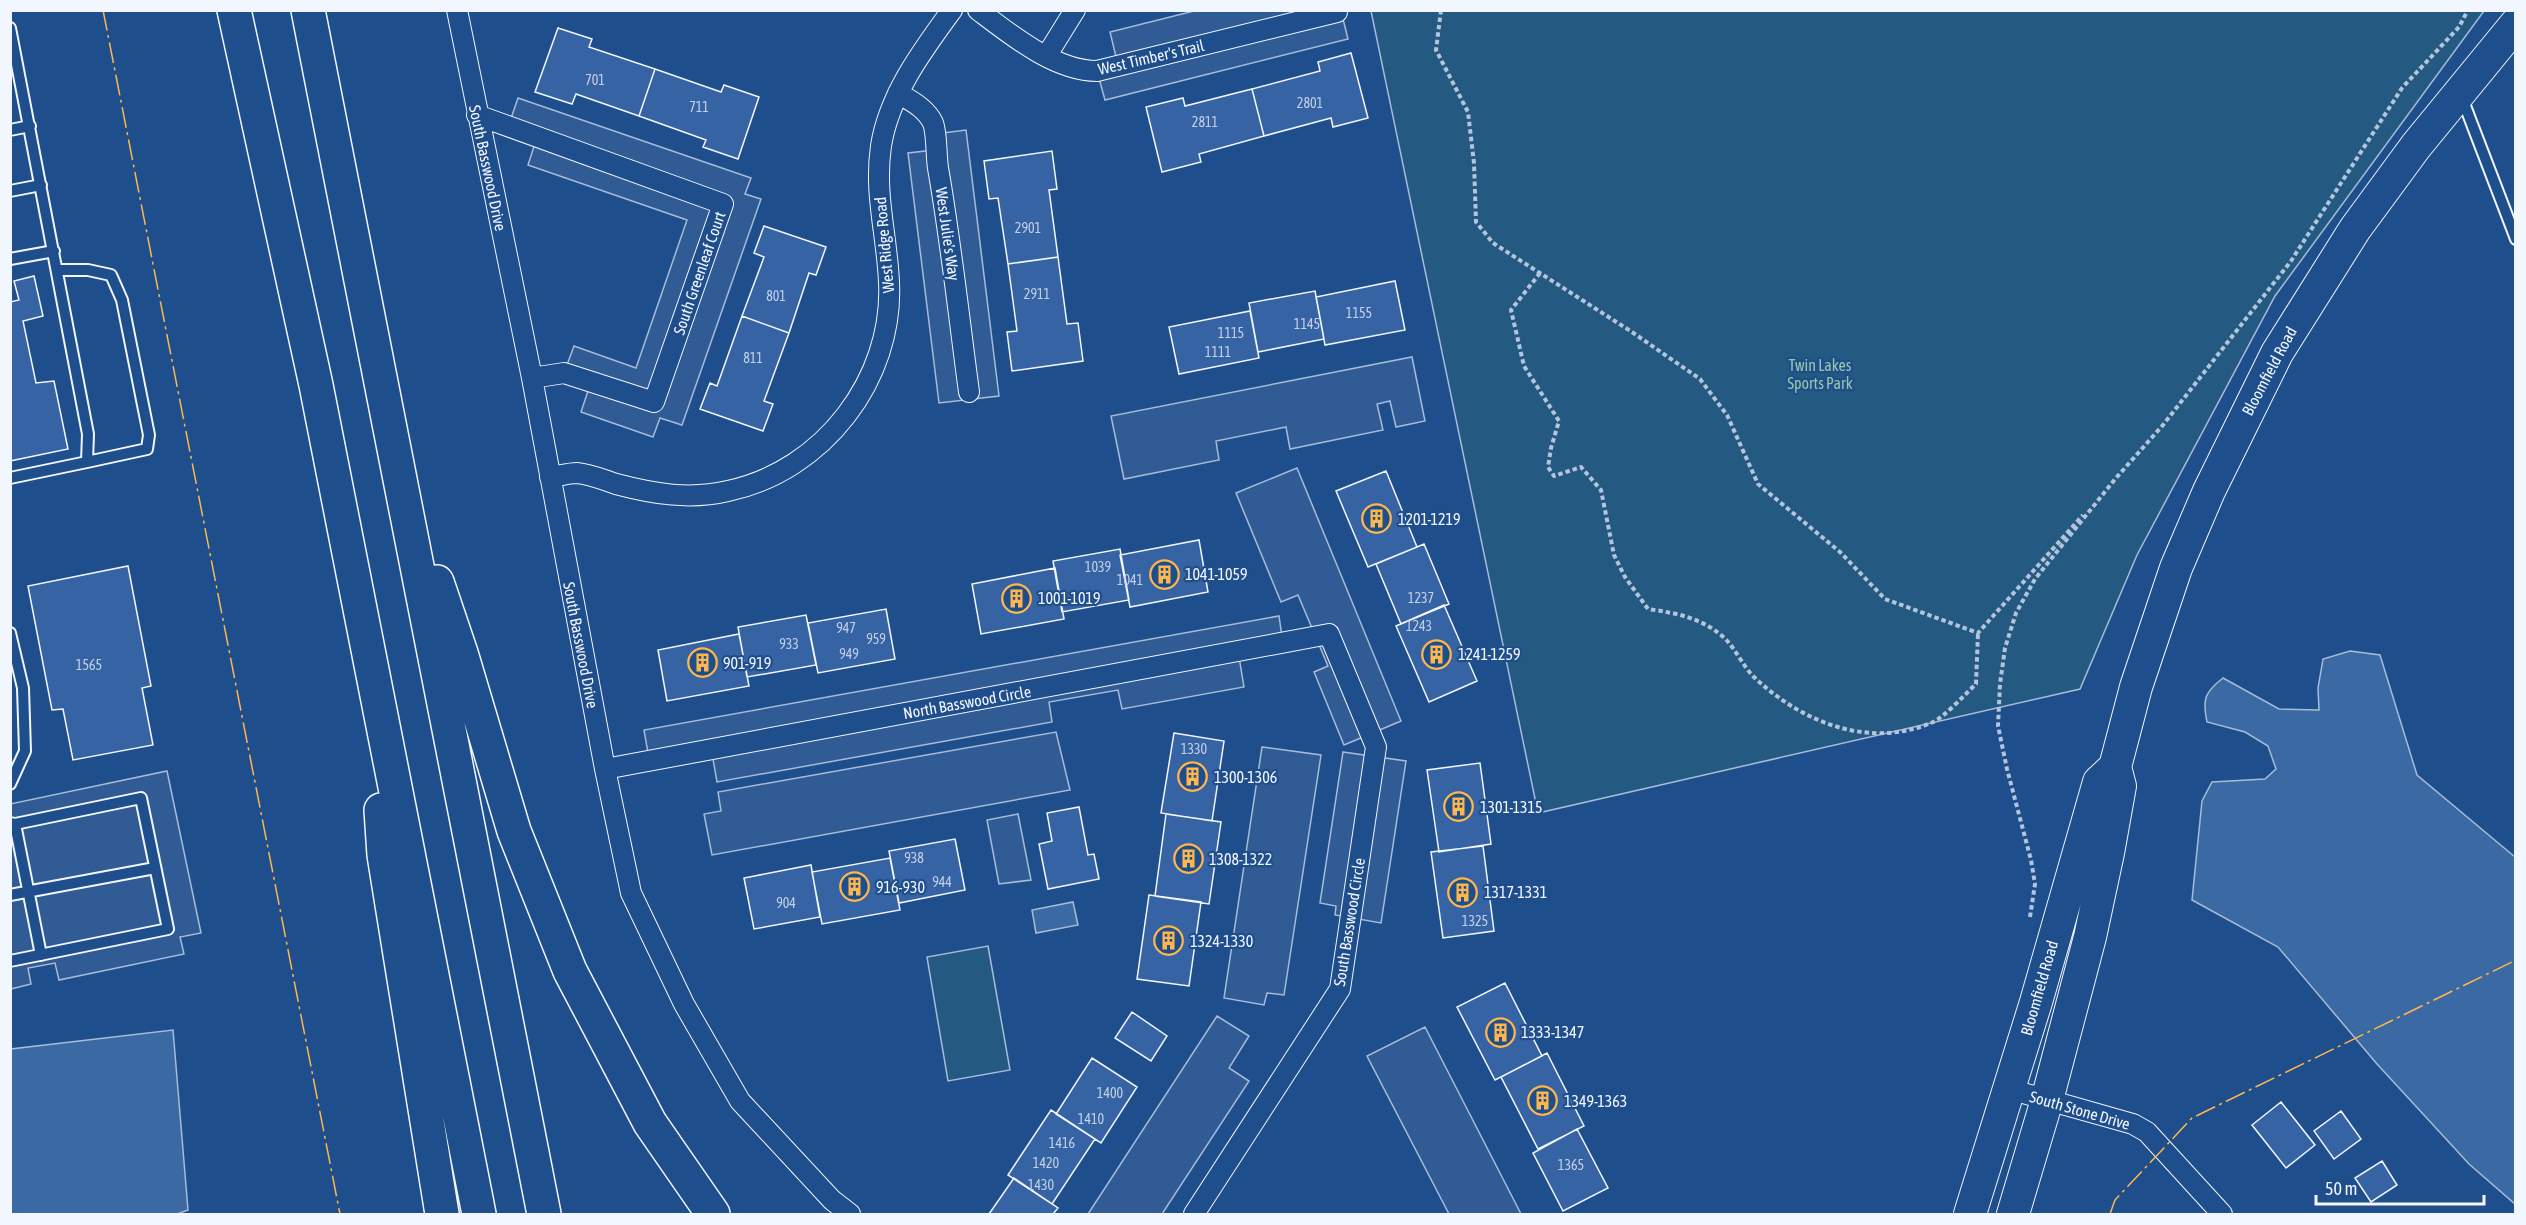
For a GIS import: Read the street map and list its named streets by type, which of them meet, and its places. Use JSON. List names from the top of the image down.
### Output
{
  "streets": {
    "main road": ["Bloomfield Road"],
    "street": [
      "West Timber's Trail",
      "South Basswood Drive",
      "West Julie's Way",
      "West Ridge Road",
      "South Greenleaf Court",
      "North Basswood Circle",
      "South Basswood Circle",
      "South Stone Drive"
    ]
  },
  "crossings": [
    ["South Basswood Drive", "West Ridge Road"],
    ["South Basswood Drive", "South Greenleaf Court"],
    ["South Basswood Drive", "North Basswood Circle"],
    ["West Julie's Way", "West Ridge Road"],
    ["Bloomfield Road", "South Stone Drive"],
    ["North Basswood Circle", "South Basswood Circle"]
  ],
  "parks": ["Twin Lakes Sports Park"],
  "places": {
    "building": [
      "1201-1219",
      "1041-1059",
      "1001-1019",
      "1241-1259",
      "901-919",
      "1300-1306",
      "1301-1315",
      "1308-1322",
      "916-930",
      "1317-1331",
      "1324-1330",
      "1333-1347",
      "1349-1363"
    ]
  },
  "house_numbers": [
    "701",
    "2801",
    "711",
    "2811",
    "2901",
    "2911",
    "801",
    "1155",
    "1145",
    "1115",
    "1111",
    "811",
    "1039",
    "1041",
    "1237",
    "1243",
    "947",
    "959",
    "933",
    "949",
    "1565",
    "1330",
    "938",
    "944",
    "904",
    "1325",
    "1400",
    "1410",
    "1416",
    "1420",
    "1365",
    "1430"
  ],
  "scale_bar": "50 m"
}
